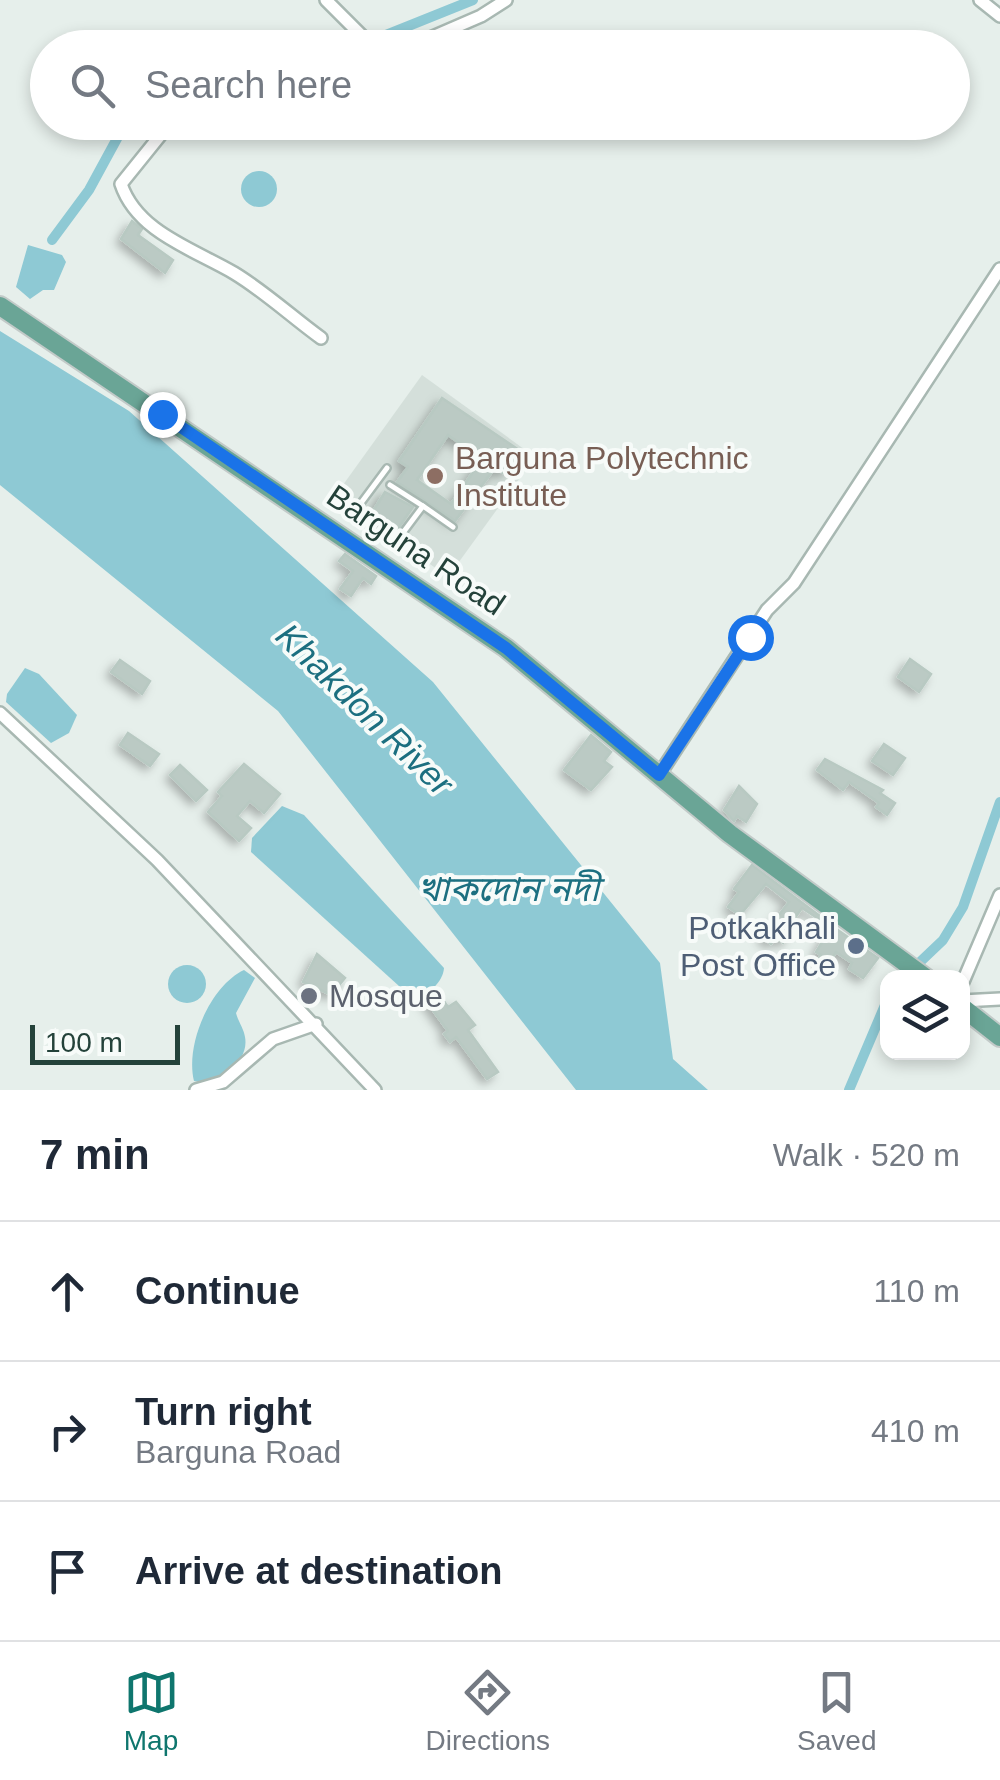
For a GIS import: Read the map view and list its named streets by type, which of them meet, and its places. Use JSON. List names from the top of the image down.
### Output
{
  "streets": {
    "main road": ["Barguna Road"]
  },
  "water": ["Khakdon River", "খাকদোন নদী"],
  "places": ["Barguna Polytechnic Institute", "Potkakhali Post Office", "Mosque"],
  "scale_bar": "100 m",
  "page": {
    "search": "Search here",
    "scale": "100 m",
    "heading": ["7 min", "Walk · 520 m"],
    "list": [
      ["Continue", "110 m"],
      ["Turn right", "Barguna Road", "410 m"],
      "Arrive at destination"
    ],
    "nav": ["Map", "Directions", "Saved"]
  }
}
